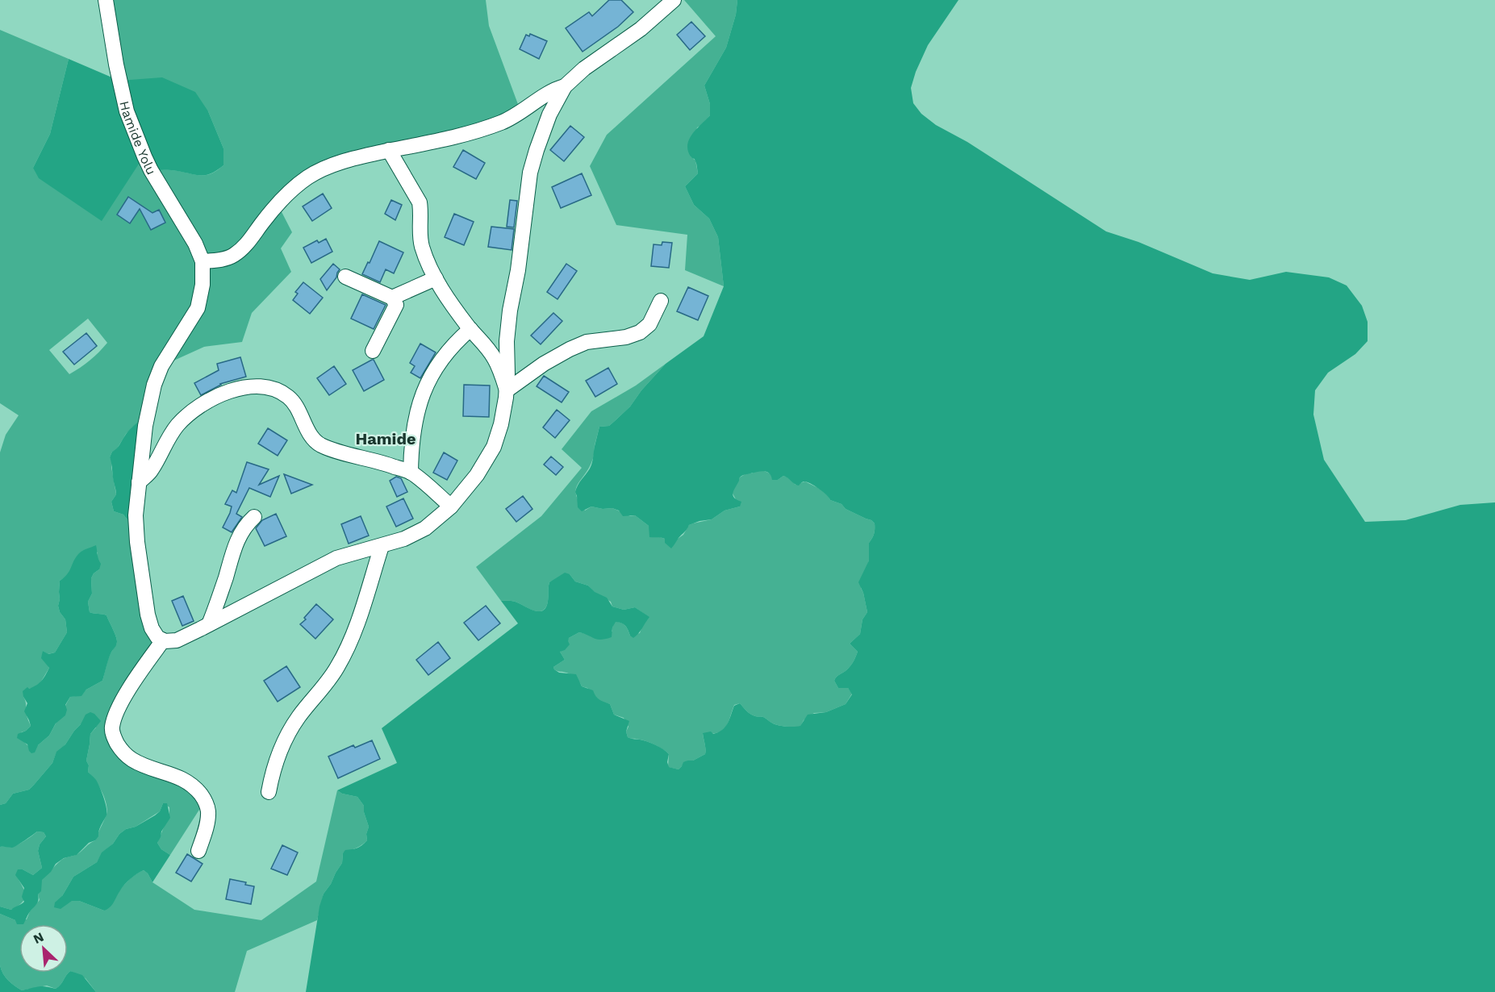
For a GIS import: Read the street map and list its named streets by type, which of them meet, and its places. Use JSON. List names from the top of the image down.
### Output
{
  "streets": {
    "street": ["Hamide Yolu"]
  },
  "districts": ["Hamide"],
  "north": "top left"
}
